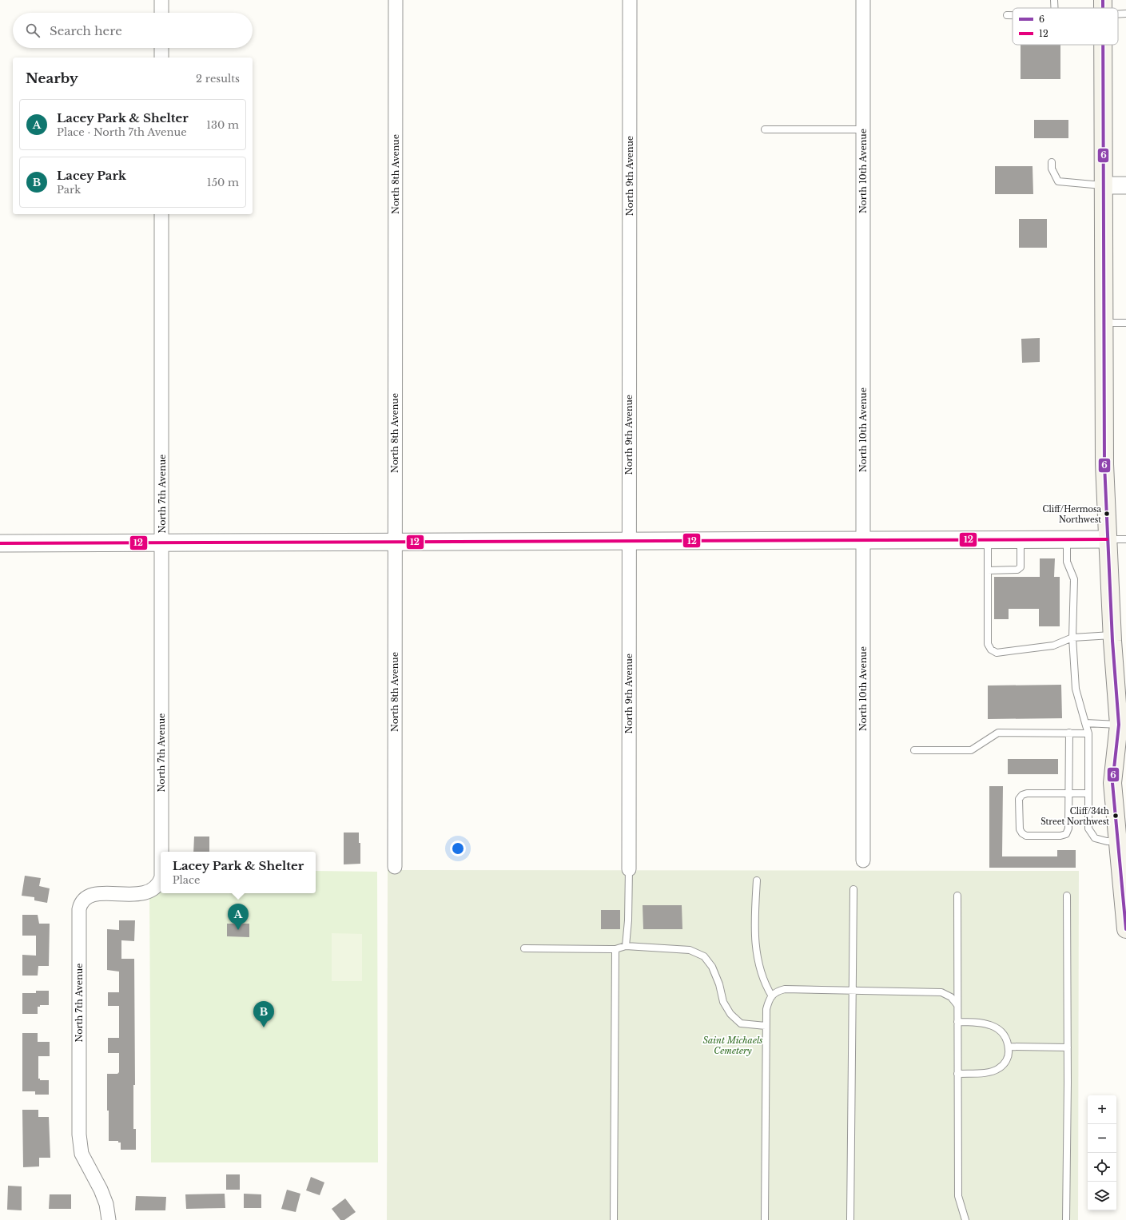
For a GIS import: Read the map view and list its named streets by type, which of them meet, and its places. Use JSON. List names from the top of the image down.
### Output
{
  "streets": {
    "street": [
      "North 10th Avenue",
      "North 8th Avenue",
      "North 9th Avenue",
      "North 7th Avenue"
    ]
  },
  "parks": ["Saint Michaels Cemetery"],
  "places": ["Cliff/Hermosa Northwest", "Cliff/34th Street Northwest"],
  "lines": ["transit line 6", "transit line 12"],
  "legend": ["6", "12"],
  "page": {
    "search": "Search here",
    "heading": ["Nearby", "2 results"],
    "list": [
      {
        "mark": "A",
        "name": "Lacey Park & Shelter",
        "note": "Place · North 7th Avenue",
        "value": "130 m"
      },
      {
        "mark": "B",
        "name": "Lacey Park",
        "note": "Park",
        "value": "150 m"
      }
    ],
    "popup": ["Lacey Park & Shelter", "Place"],
    "pins": ["A", "B"],
    "map_buttons": ["+", "−"]
  }
}
